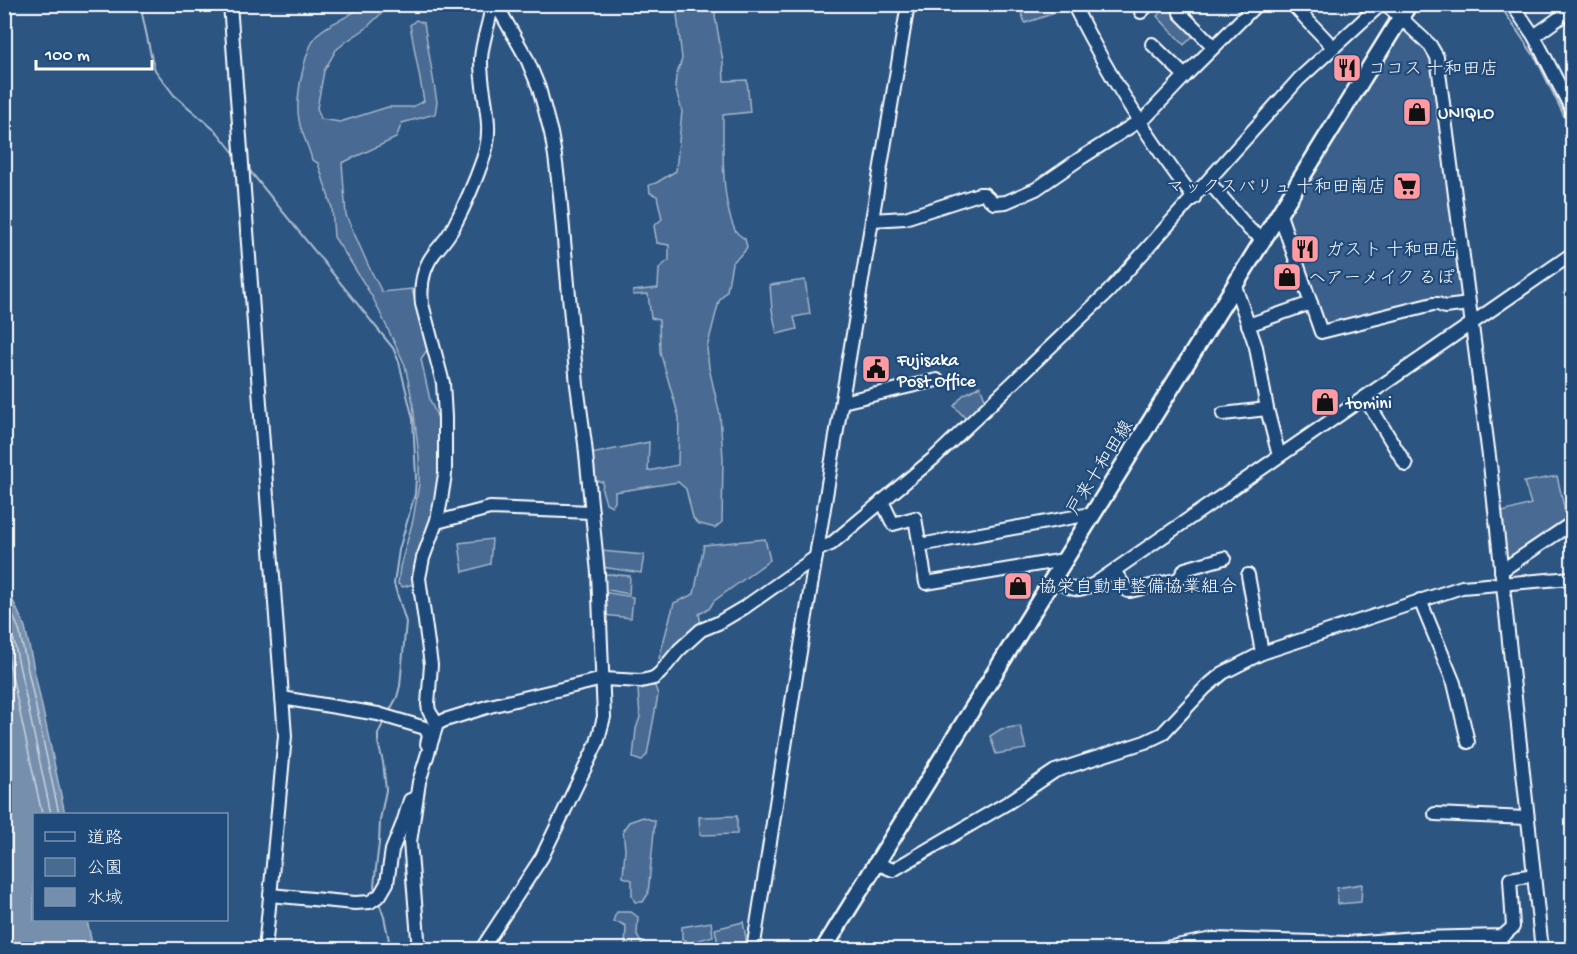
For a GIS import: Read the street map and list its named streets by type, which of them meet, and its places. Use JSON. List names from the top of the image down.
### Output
{
  "streets": {
    "main road": ["戸来十和田線"]
  },
  "places": {
    "restaurant": ["ココス 十和田店", "ガスト 十和田店"],
    "shop": [
      "UNIQLO",
      "ヘアーメイク るぽ",
      "tomini",
      "協栄自動車整備協業組合"
    ],
    "supermarket": ["マックスバリュ 十和田南店"],
    "public building": ["Fujisaka Post Office"]
  },
  "legend": ["道路", "公園", "水域"],
  "scale_bar": "100 m"
}
